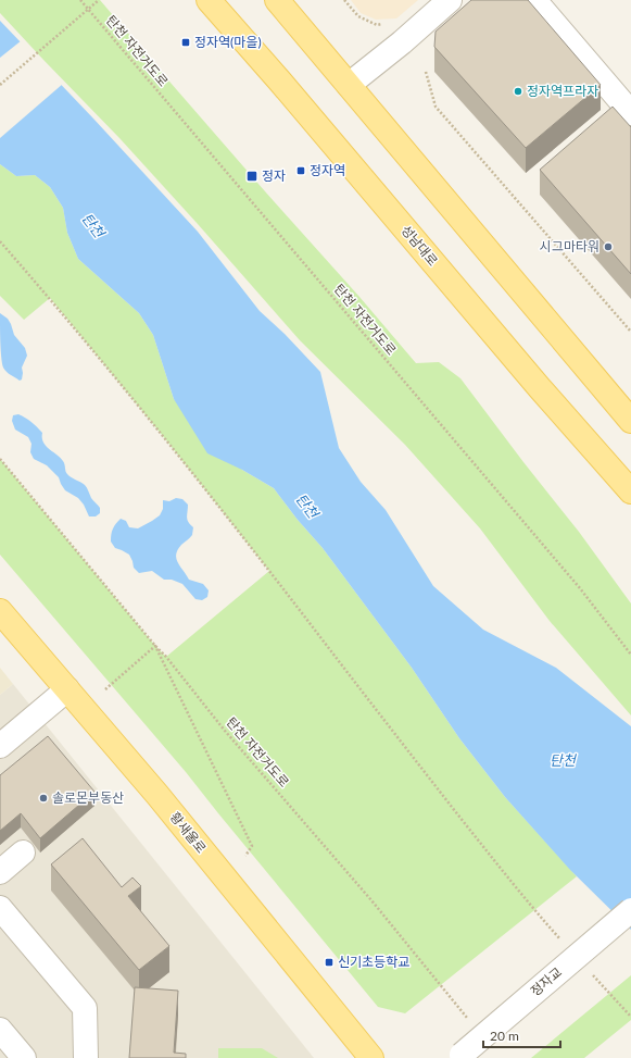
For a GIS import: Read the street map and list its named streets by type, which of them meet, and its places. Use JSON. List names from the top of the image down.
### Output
{
  "streets": {
    "main road": ["성남대로", "황새울로"],
    "street": ["정자교"],
    "path": ["탄천 자전거도로"]
  },
  "water": ["탄천"],
  "places": {
    "transit": [
      "정자역(마을)",
      "정자역",
      "정자",
      "신기초등학교"
    ],
    "other": ["정자역프라자", "시그마타워", "솔로몬부동산"]
  },
  "scale_bar": "20 m"
}
